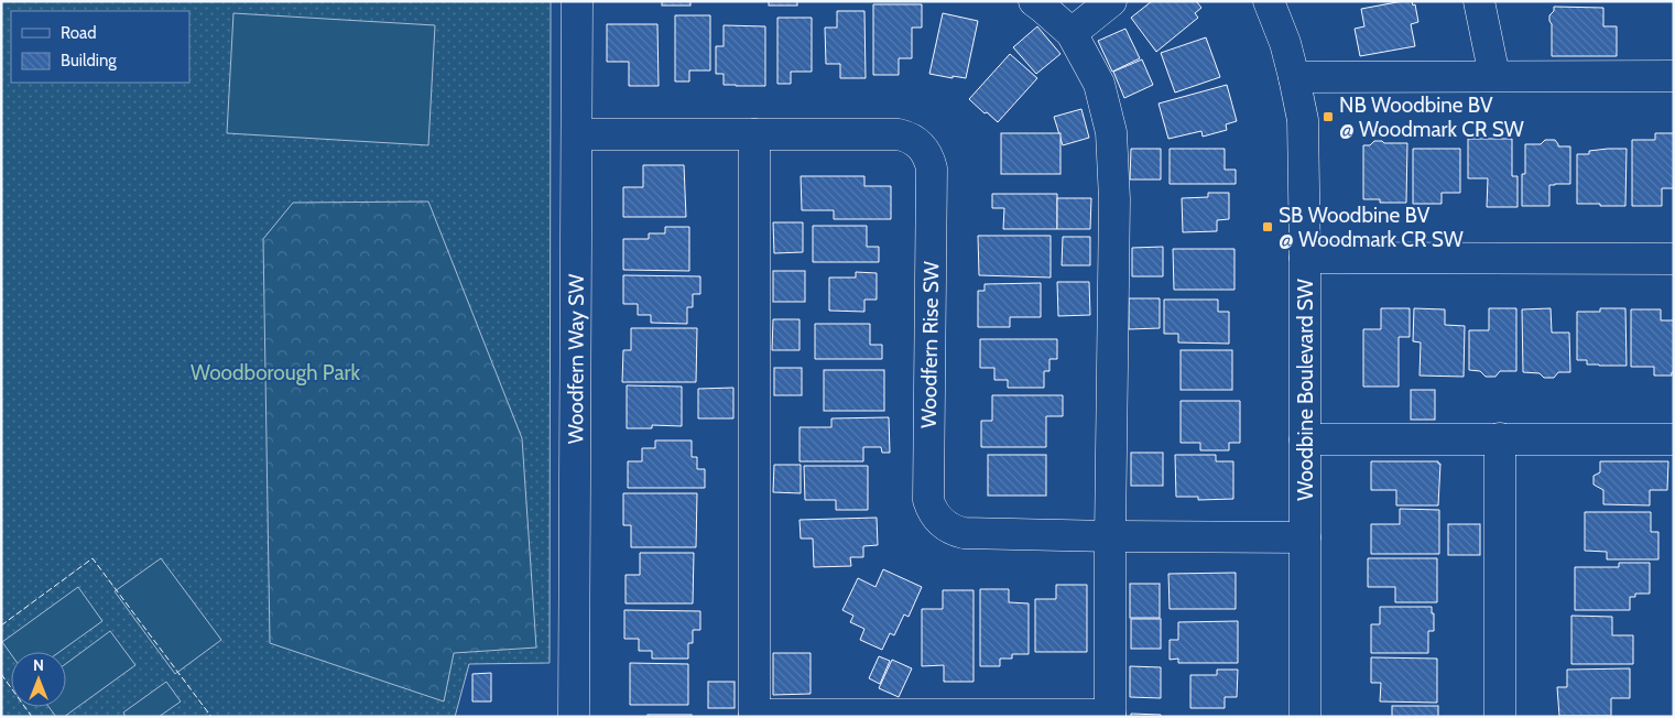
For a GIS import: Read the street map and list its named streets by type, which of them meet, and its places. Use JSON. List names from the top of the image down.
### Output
{
  "streets": {
    "street": ["Woodfern Rise SW", "Woodfern Way SW", "Woodbine Boulevard SW"]
  },
  "crossings": [
    ["Woodfern Rise SW", "Woodfern Way SW"],
    ["Woodfern Rise SW", "Woodbine Boulevard SW"]
  ],
  "parks": ["Woodborough Park"],
  "places": {
    "transit": ["NB Woodbine BV @ Woodmark CR SW", "SB Woodbine BV @ Woodmark CR SW"]
  },
  "legend": ["Road", "Building"],
  "north": "top"
}
